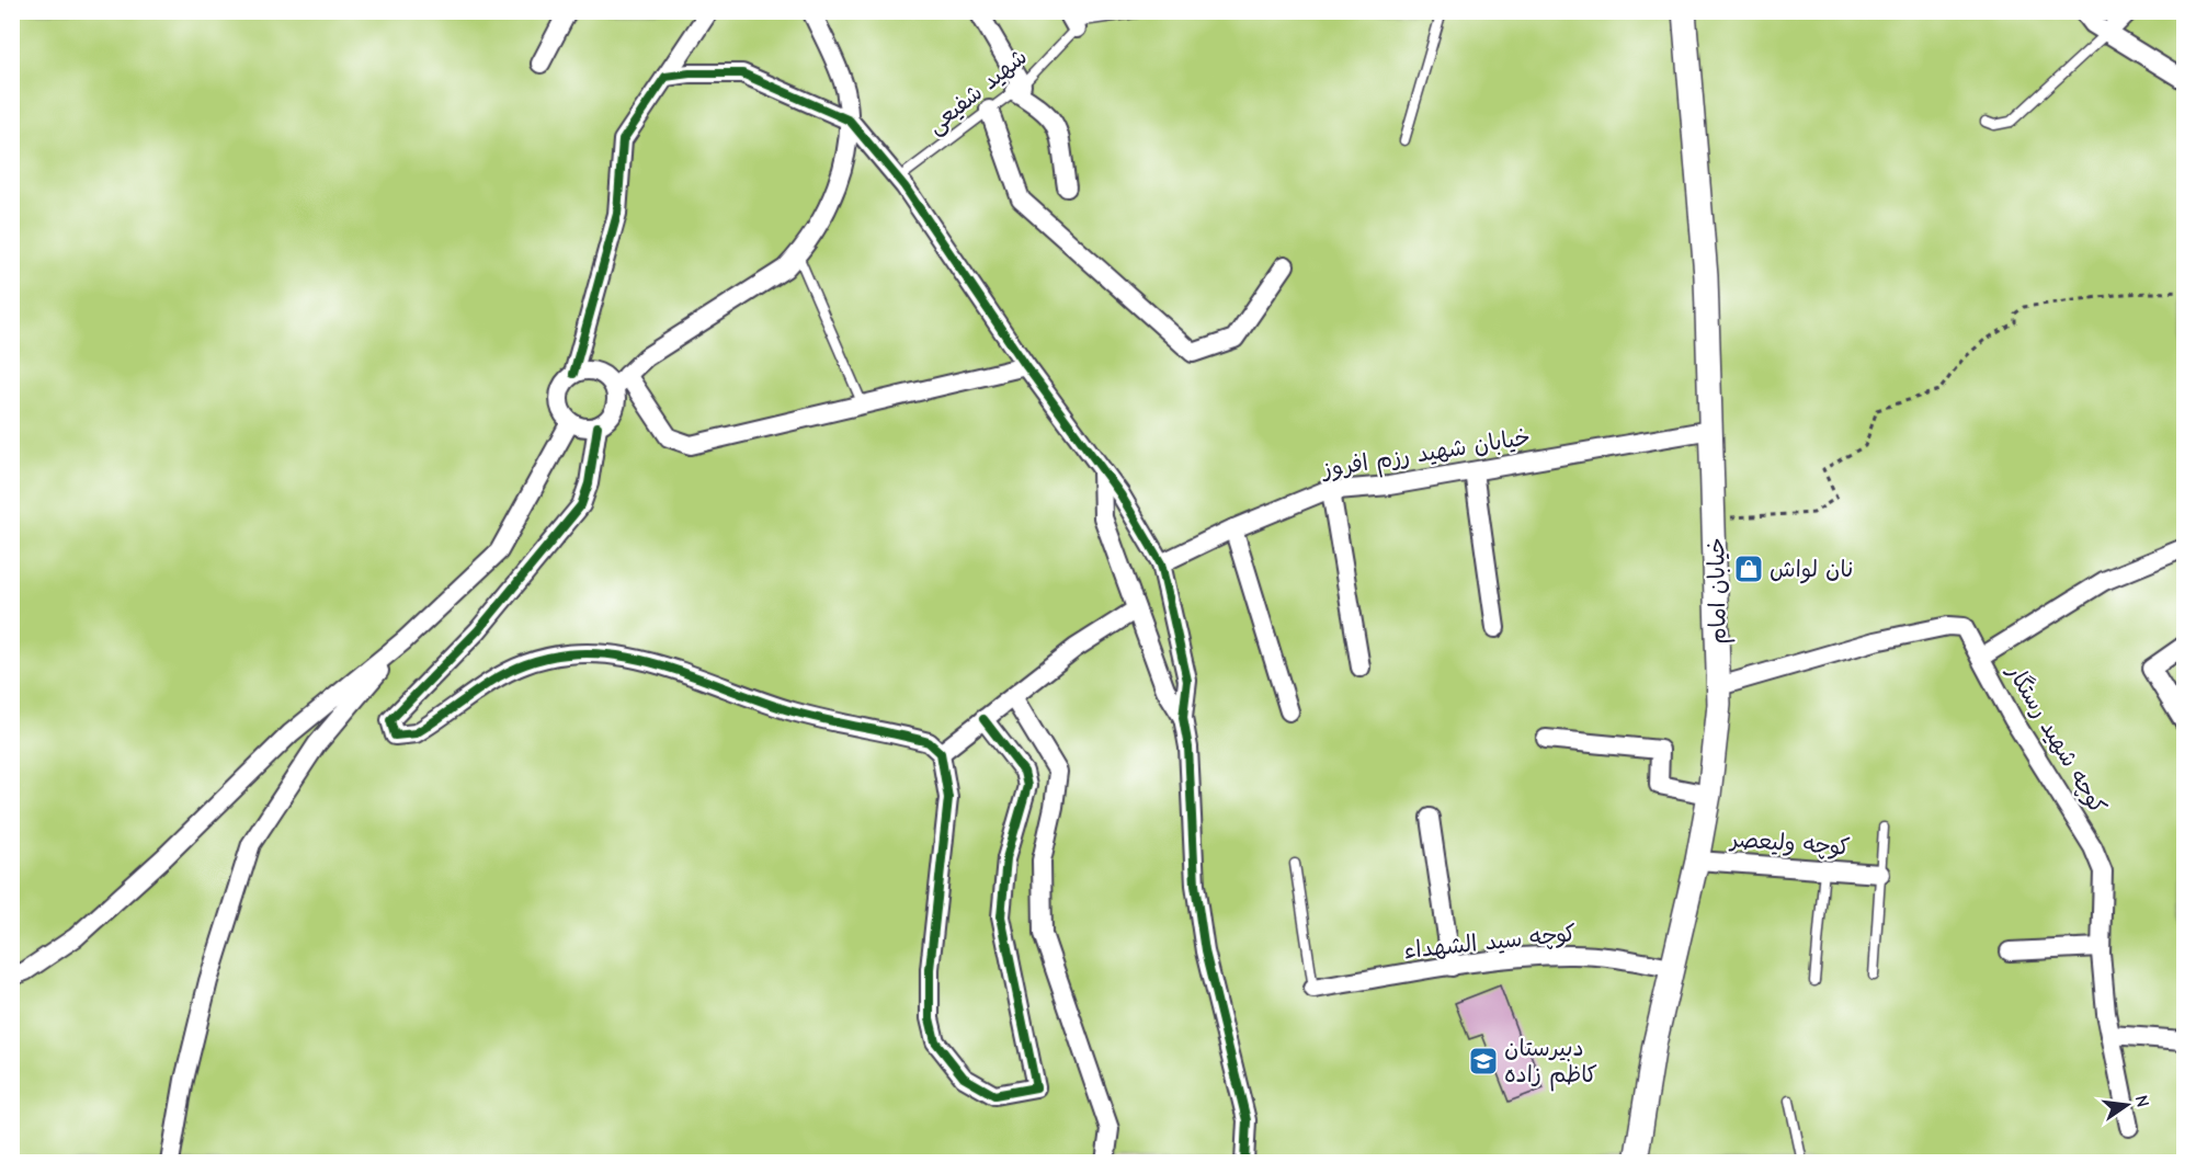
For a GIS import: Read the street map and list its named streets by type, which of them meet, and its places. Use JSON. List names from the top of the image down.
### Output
{
  "streets": {
    "street": [
      "خیابان شهید رزم افروز",
      "خیابان امام",
      "کوچه شهید رستگار",
      "کوچه ولیعصر",
      "کوچه سید الشهداء"
    ],
    "lane": ["شهید شفیعی"]
  },
  "crossings": [
    ["خیابان شهید رزم افروز", "خیابان امام"],
    ["خیابان امام", "کوچه شهید رستگار"],
    ["خیابان امام", "کوچه ولیعصر"],
    ["خیابان امام", "کوچه سید الشهداء"]
  ],
  "places": {
    "shop": ["نان لواش"],
    "school or university": ["دبیرستان کاظم زاده"]
  },
  "north": "right"
}
